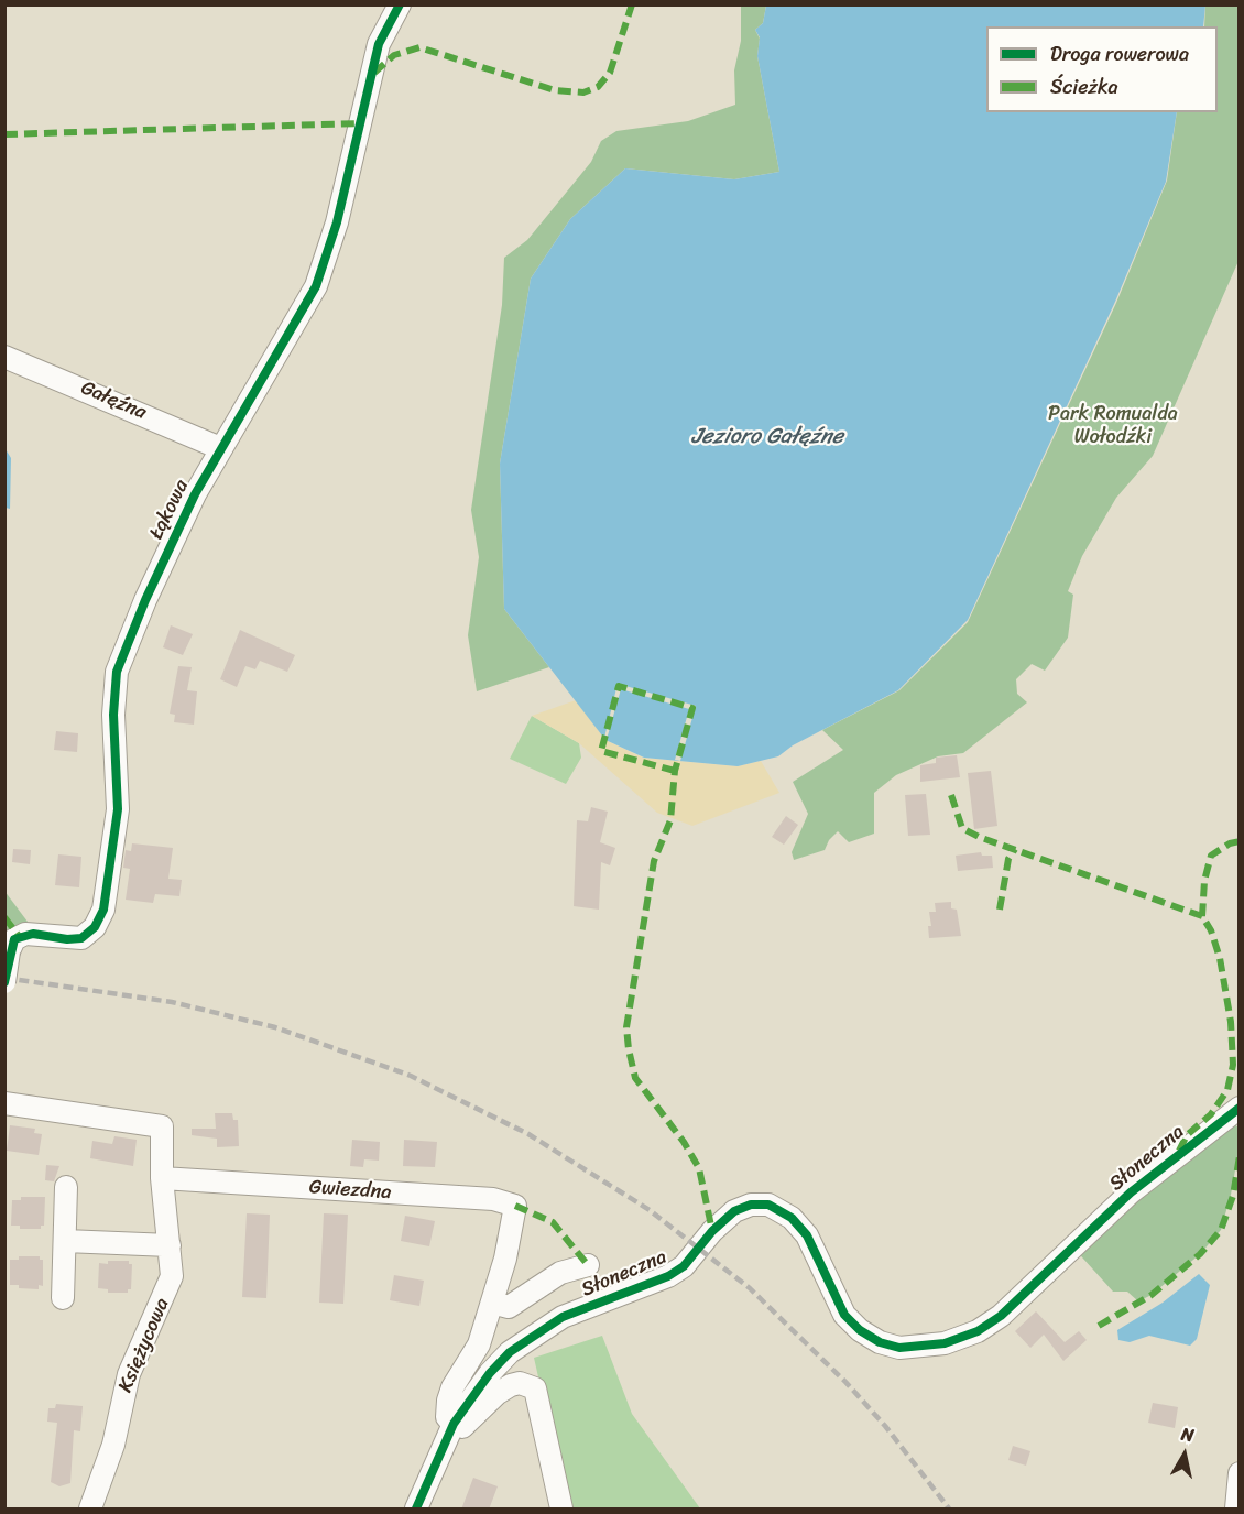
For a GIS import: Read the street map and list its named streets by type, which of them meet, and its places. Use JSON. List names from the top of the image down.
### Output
{
  "streets": {
    "street": [
      "Gałęźna",
      "Łąkowa",
      "Słoneczna",
      "Gwiezdna",
      "Księżycowa"
    ]
  },
  "crossings": [
    ["Gałęźna", "Łąkowa"],
    ["Słoneczna", "Gwiezdna"],
    ["Gwiezdna", "Księżycowa"]
  ],
  "water": ["Jezioro Gałęźne"],
  "parks": ["Park Romualda Wołodźki"],
  "legend": ["Droga rowerowa", "Ścieżka"],
  "north": "top"
}
